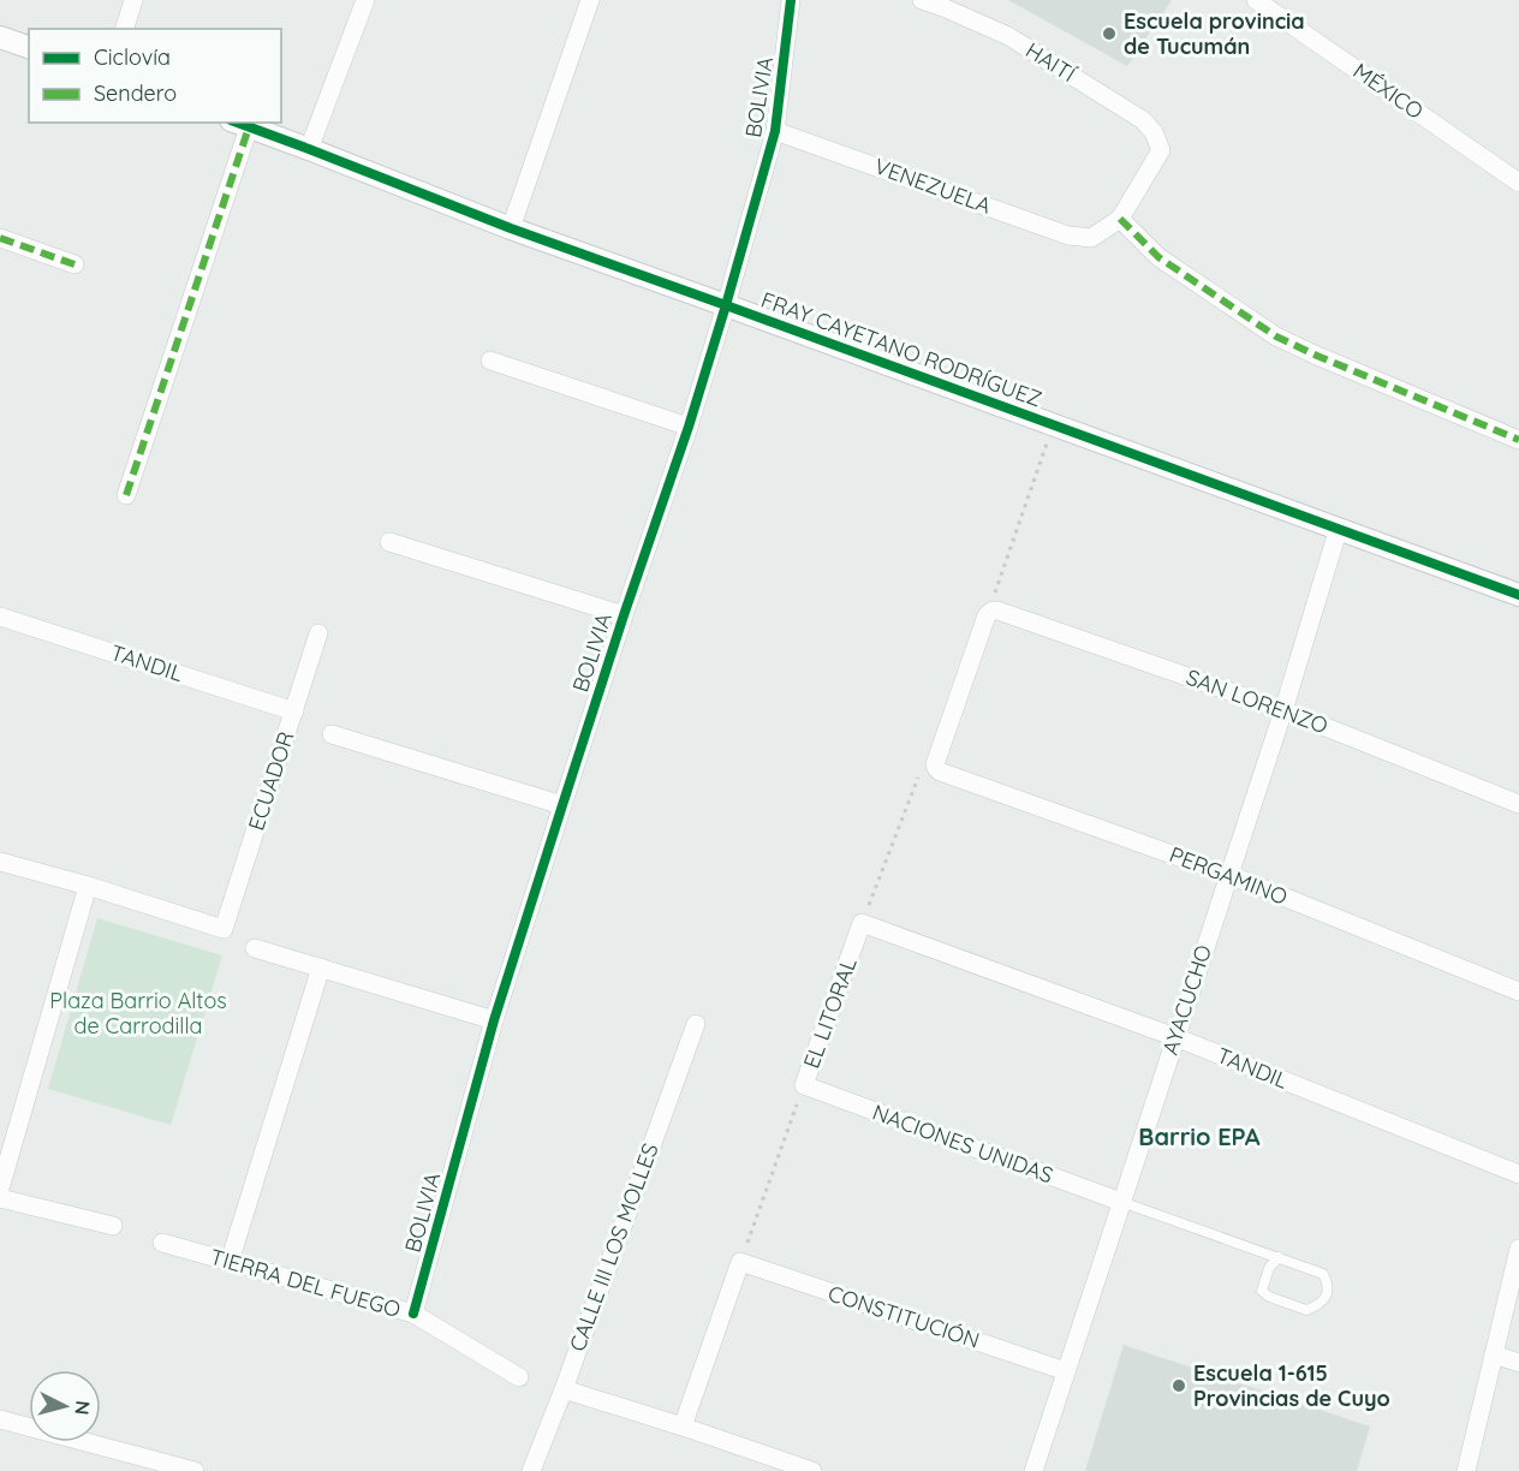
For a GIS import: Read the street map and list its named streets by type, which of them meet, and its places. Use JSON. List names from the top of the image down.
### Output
{
  "streets": {
    "street": [
      "HAITÍ",
      "MÉXICO",
      "BOLIVIA",
      "VENEZUELA",
      "FRAY CAYETANO RODRÍGUEZ",
      "TANDIL",
      "SAN LORENZO",
      "ECUADOR",
      "PERGAMINO",
      "AYACUCHO",
      "EL LITORAL",
      "NACIONES UNIDAS",
      "CALLE III LOS MOLLES",
      "TIERRA DEL FUEGO",
      "CONSTITUCIÓN"
    ]
  },
  "crossings": [
    ["HAITÍ", "VENEZUELA"],
    ["BOLIVIA", "VENEZUELA"],
    ["BOLIVIA", "FRAY CAYETANO RODRÍGUEZ"],
    ["BOLIVIA", "TIERRA DEL FUEGO"],
    ["FRAY CAYETANO RODRÍGUEZ", "AYACUCHO"],
    ["TANDIL", "ECUADOR"],
    ["TANDIL", "AYACUCHO"],
    ["TANDIL", "EL LITORAL"],
    ["SAN LORENZO", "AYACUCHO"],
    ["PERGAMINO", "AYACUCHO"],
    ["AYACUCHO", "NACIONES UNIDAS"],
    ["AYACUCHO", "CONSTITUCIÓN"],
    ["EL LITORAL", "NACIONES UNIDAS"],
    ["EL LITORAL", "CONSTITUCIÓN"]
  ],
  "districts": ["Barrio EPA"],
  "parks": ["Plaza Barrio Altos de Carrodilla"],
  "places": ["Escuela provincia de Tucumán", "Escuela 1-615 Provincias de Cuyo"],
  "legend": ["Ciclovía", "Sendero"],
  "north": "right"
}
